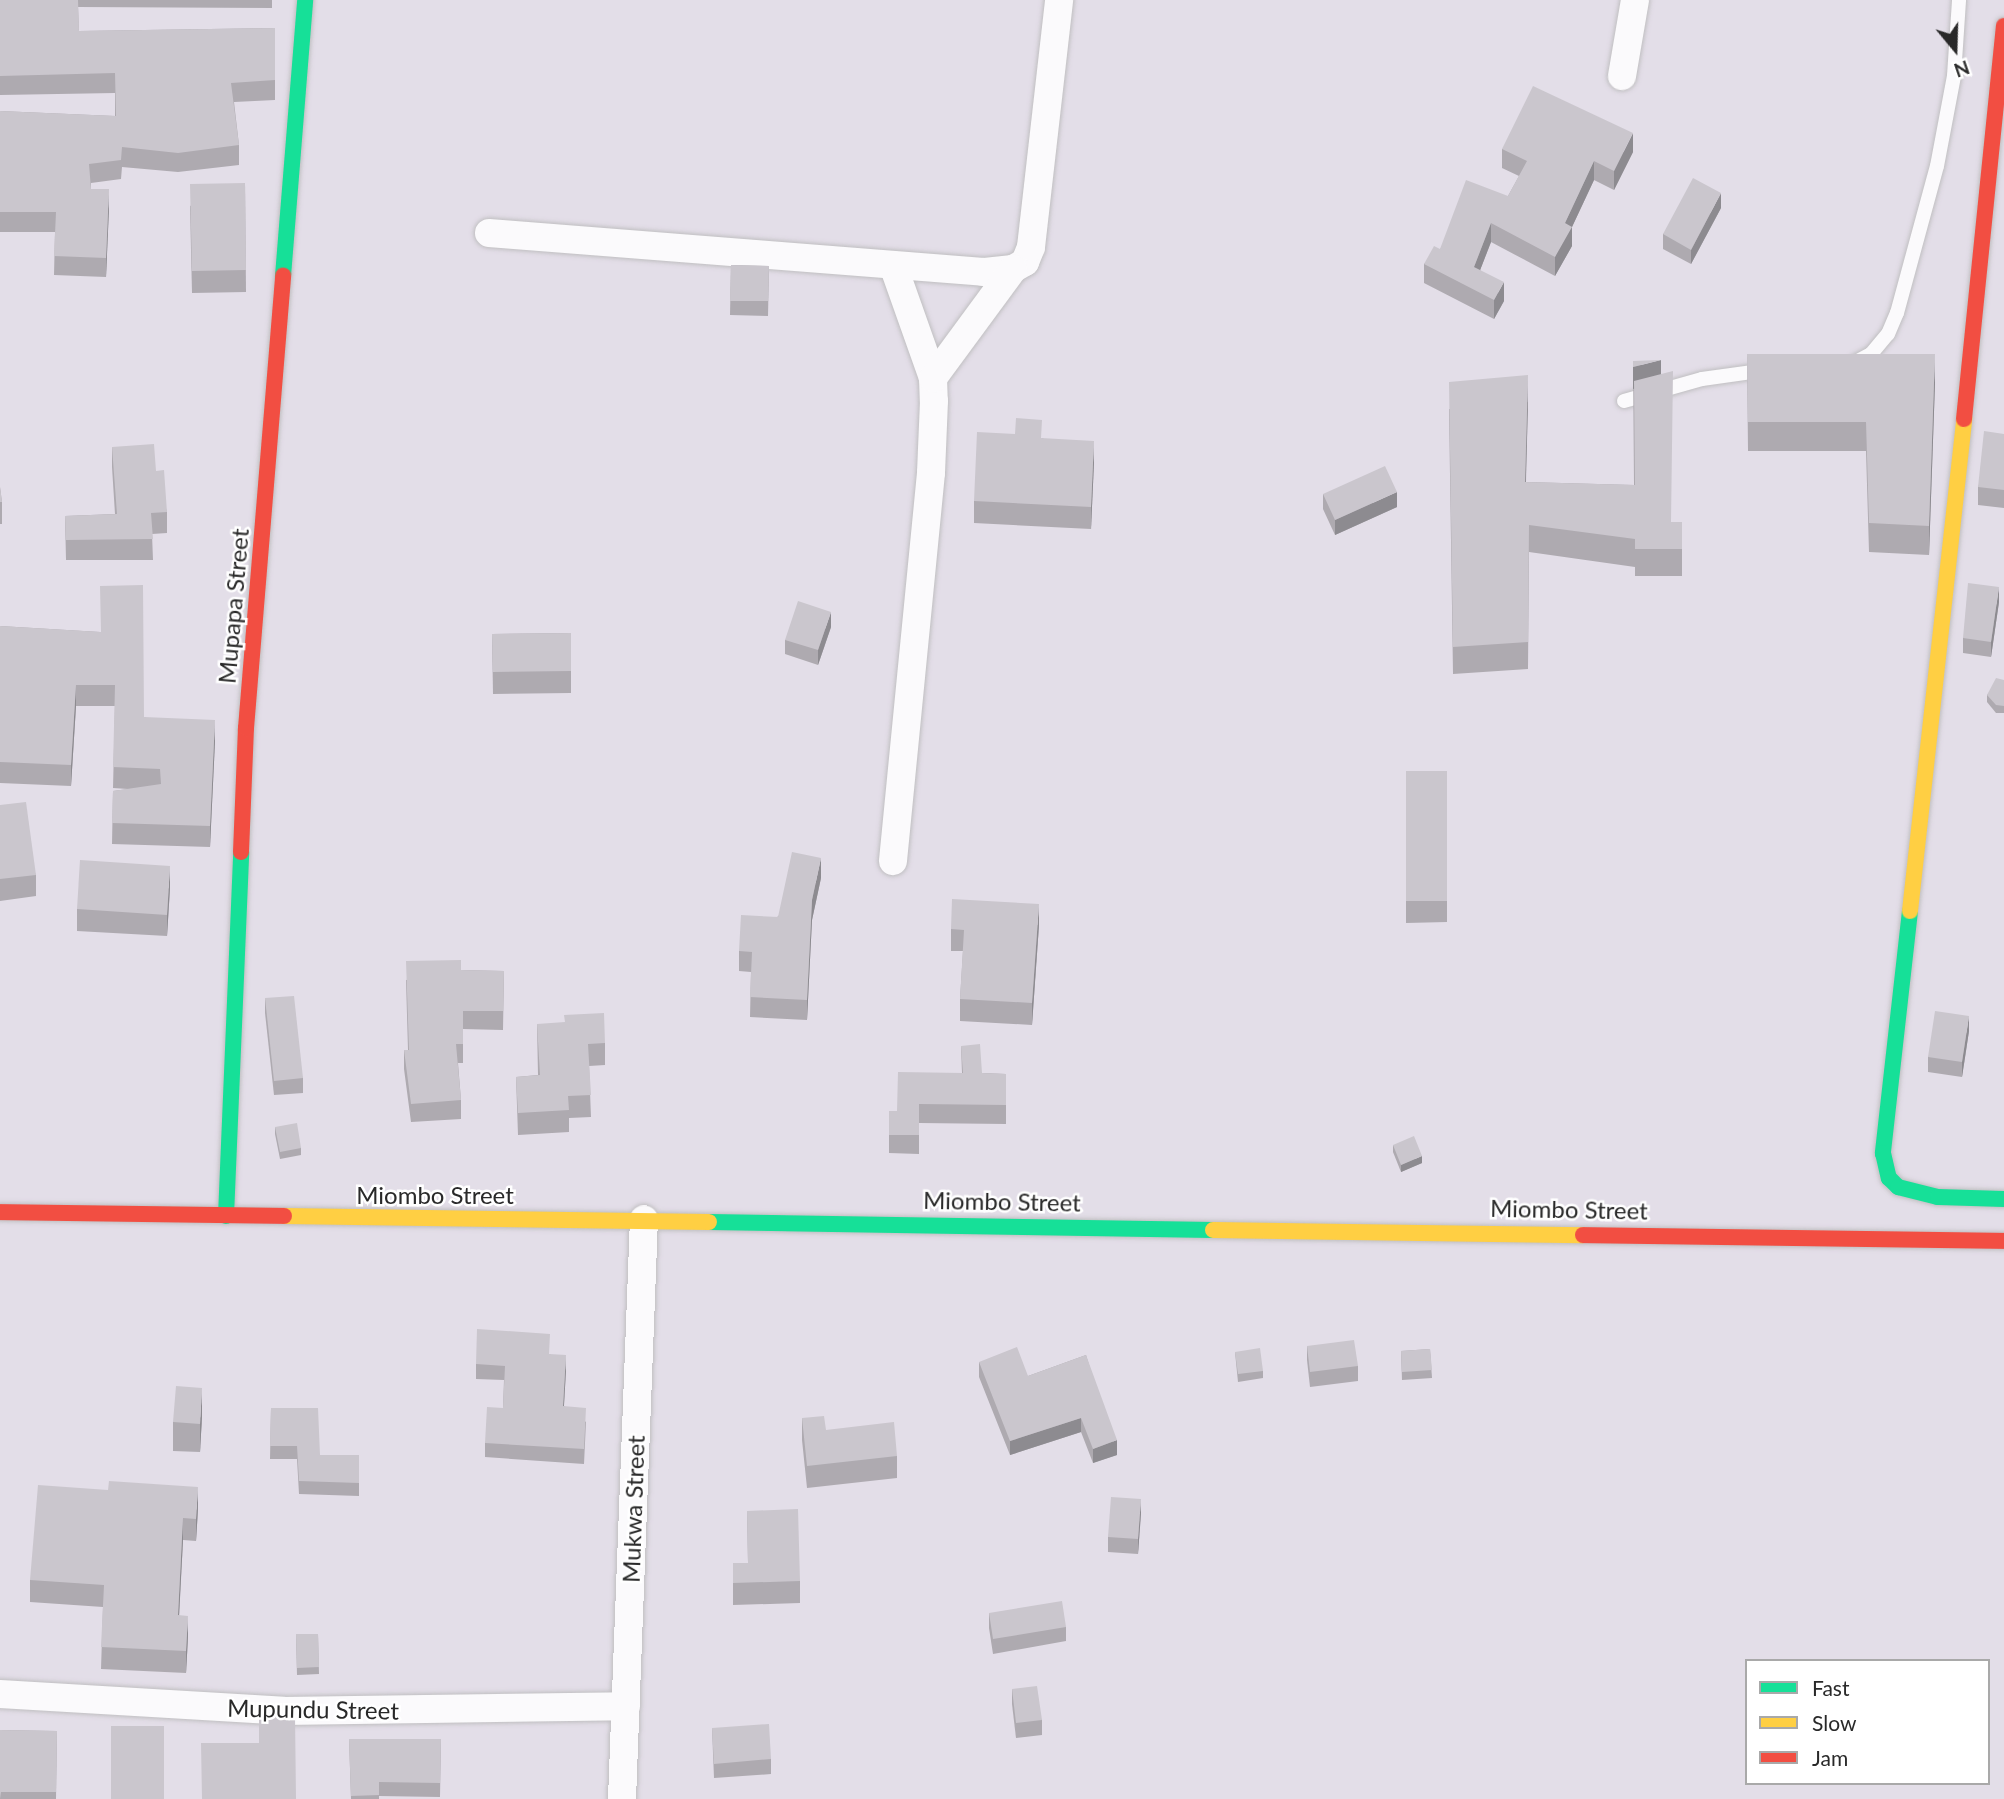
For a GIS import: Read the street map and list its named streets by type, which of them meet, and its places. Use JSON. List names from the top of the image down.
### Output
{
  "streets": {
    "street": [
      "Mupapa Street",
      "Miombo Street",
      "Mukwa Street",
      "Mupundu Street"
    ]
  },
  "crossings": [
    ["Mupapa Street", "Miombo Street"],
    ["Miombo Street", "Mukwa Street"],
    ["Mukwa Street", "Mupundu Street"]
  ],
  "legend": ["Fast", "Slow", "Jam"],
  "north": "bottom"
}
